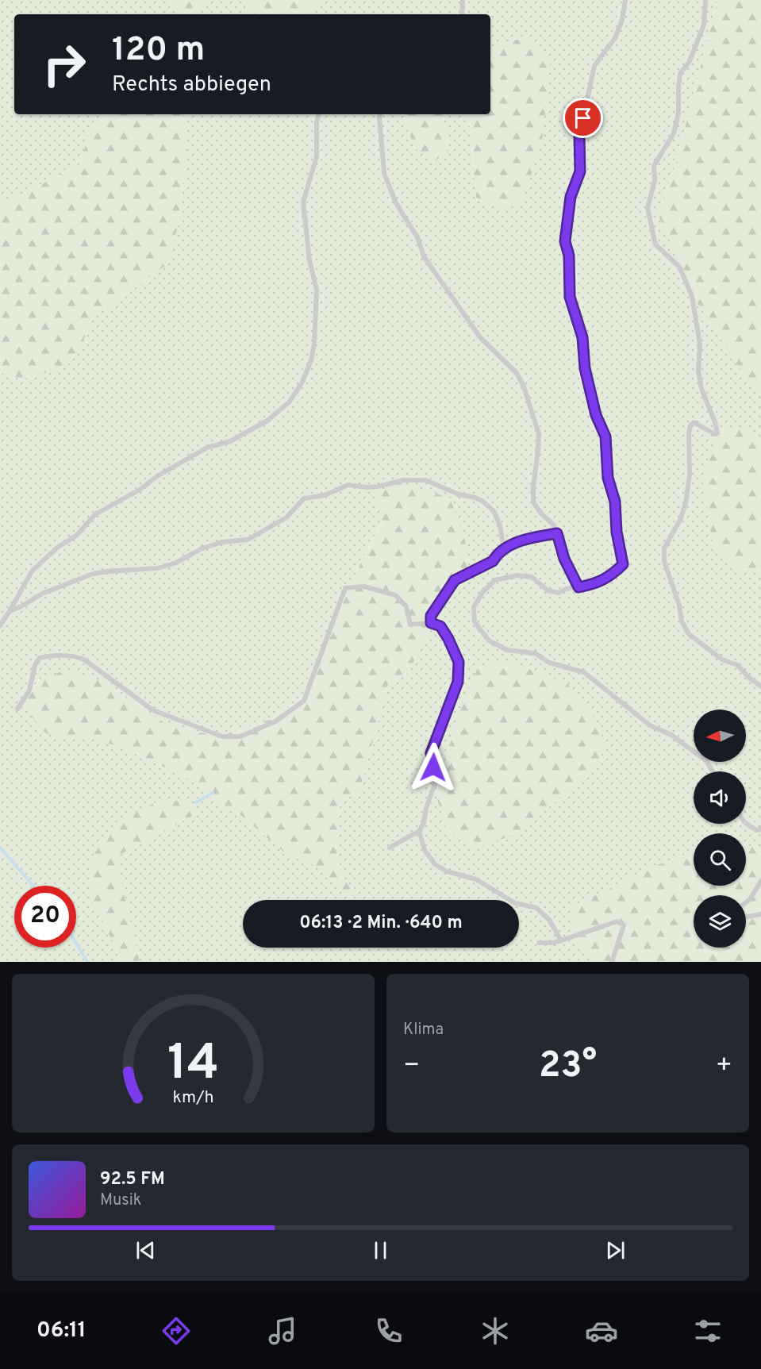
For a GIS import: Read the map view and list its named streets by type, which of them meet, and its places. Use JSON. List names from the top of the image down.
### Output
{
  "north": "left",
  "page": {
    "turn": ["120 m", "Rechts abbiegen"],
    "limit": "20",
    "trip": "06:13 · 2 Min. · 640 m",
    "tile": "Klima",
    "heat": ["−", "23°", "+"],
    "song": ["92.5 FM", "Musik"],
    "tabs": "06:11",
    "gauge": ["14", "km/h"]
  }
}
